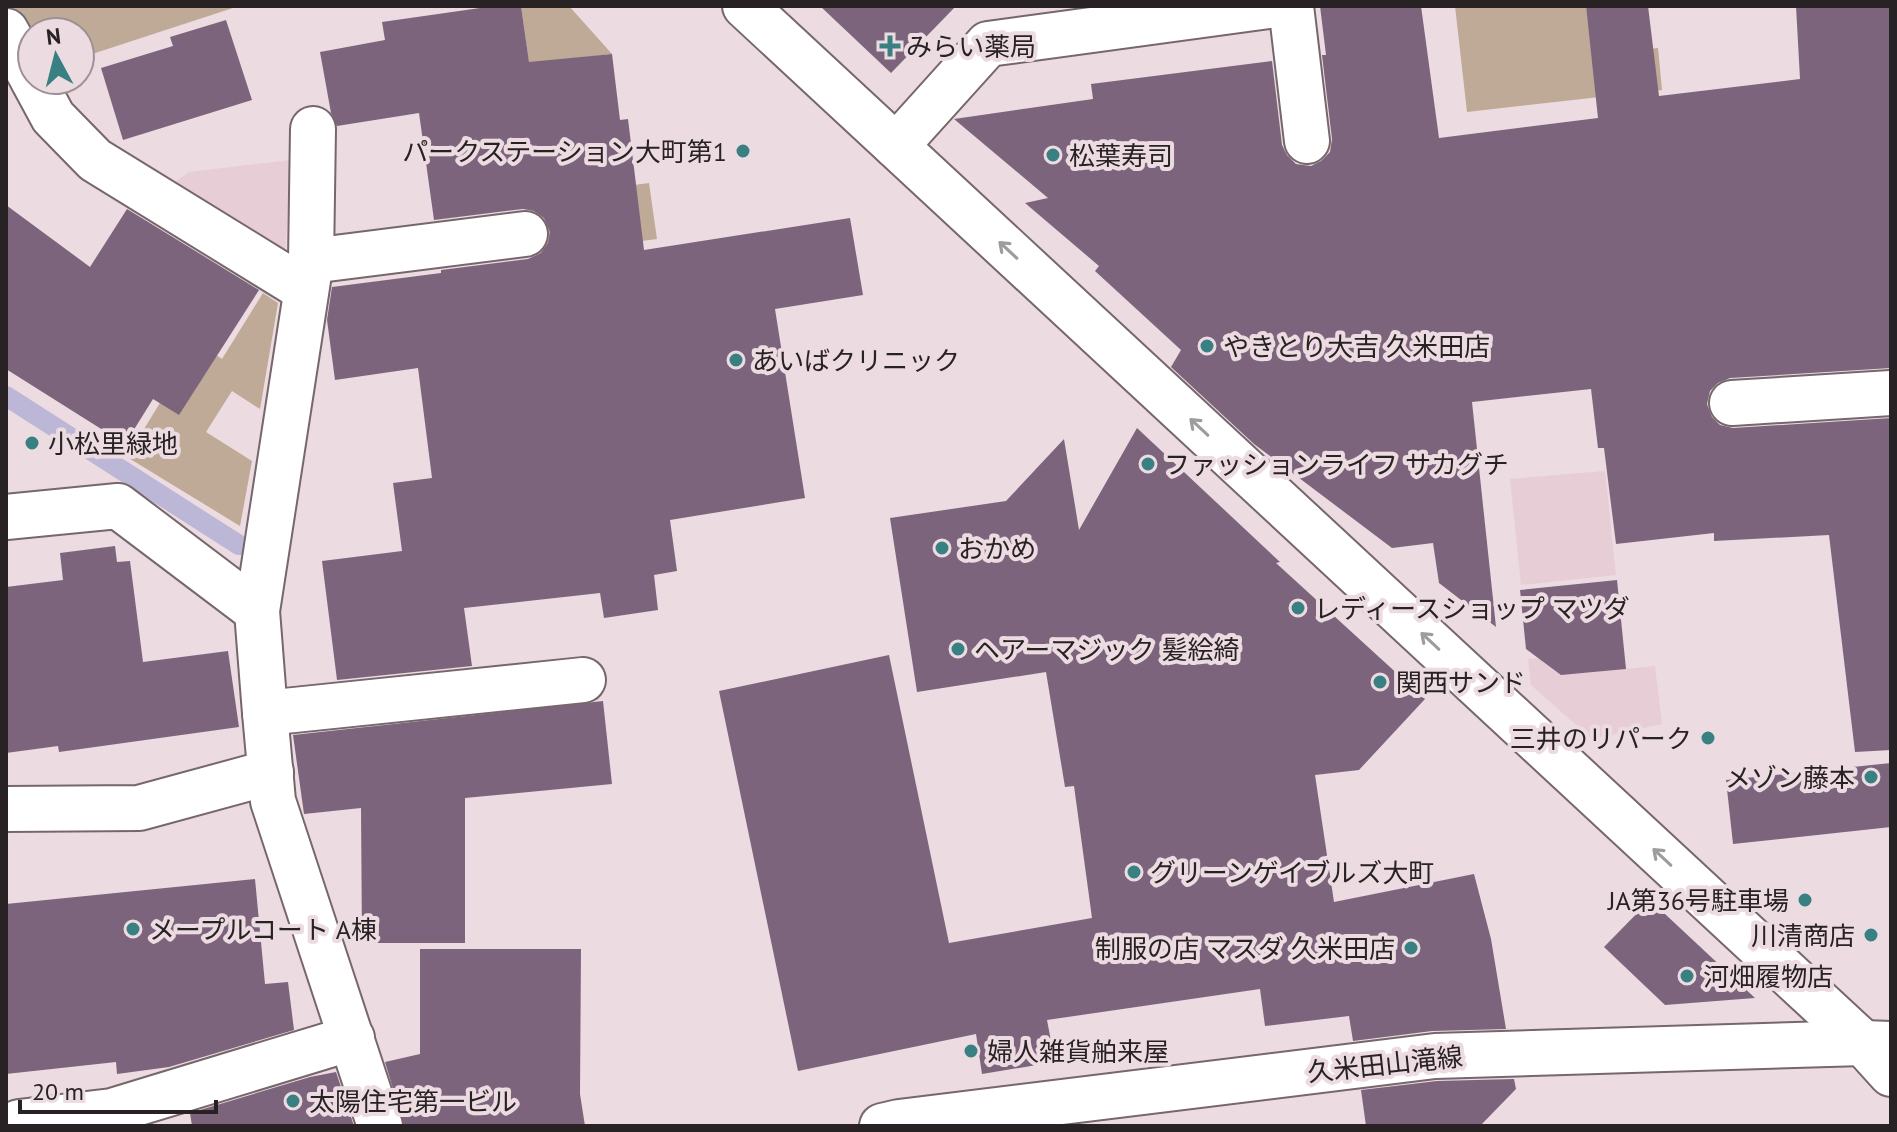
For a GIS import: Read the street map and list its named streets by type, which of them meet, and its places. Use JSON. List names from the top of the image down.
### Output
{
  "streets": {
    "street": ["久米田山滝線"]
  },
  "places": {
    "health": ["みらい薬局"],
    "other": [
      "パークステーション大町第1",
      "松葉寿司",
      "やきとり大吉 久米田店",
      "あいばクリニック",
      "小松里緑地",
      "ファッションライフ サカグチ",
      "おかめ",
      "レディースショップ マツダ",
      "ヘアーマジック 髪絵綺",
      "関西サンド",
      "三井のリパーク",
      "メゾン藤本",
      "グリーンゲイブルズ大町",
      "JA第36号駐車場",
      "メープルコート A棟",
      "川清商店",
      "制服の店 マスダ 久米田店",
      "河畑履物店",
      "婦人雑貨舶来屋",
      "太陽住宅第一ビル"
    ]
  },
  "scale_bar": "20 m",
  "north": "top"
}
